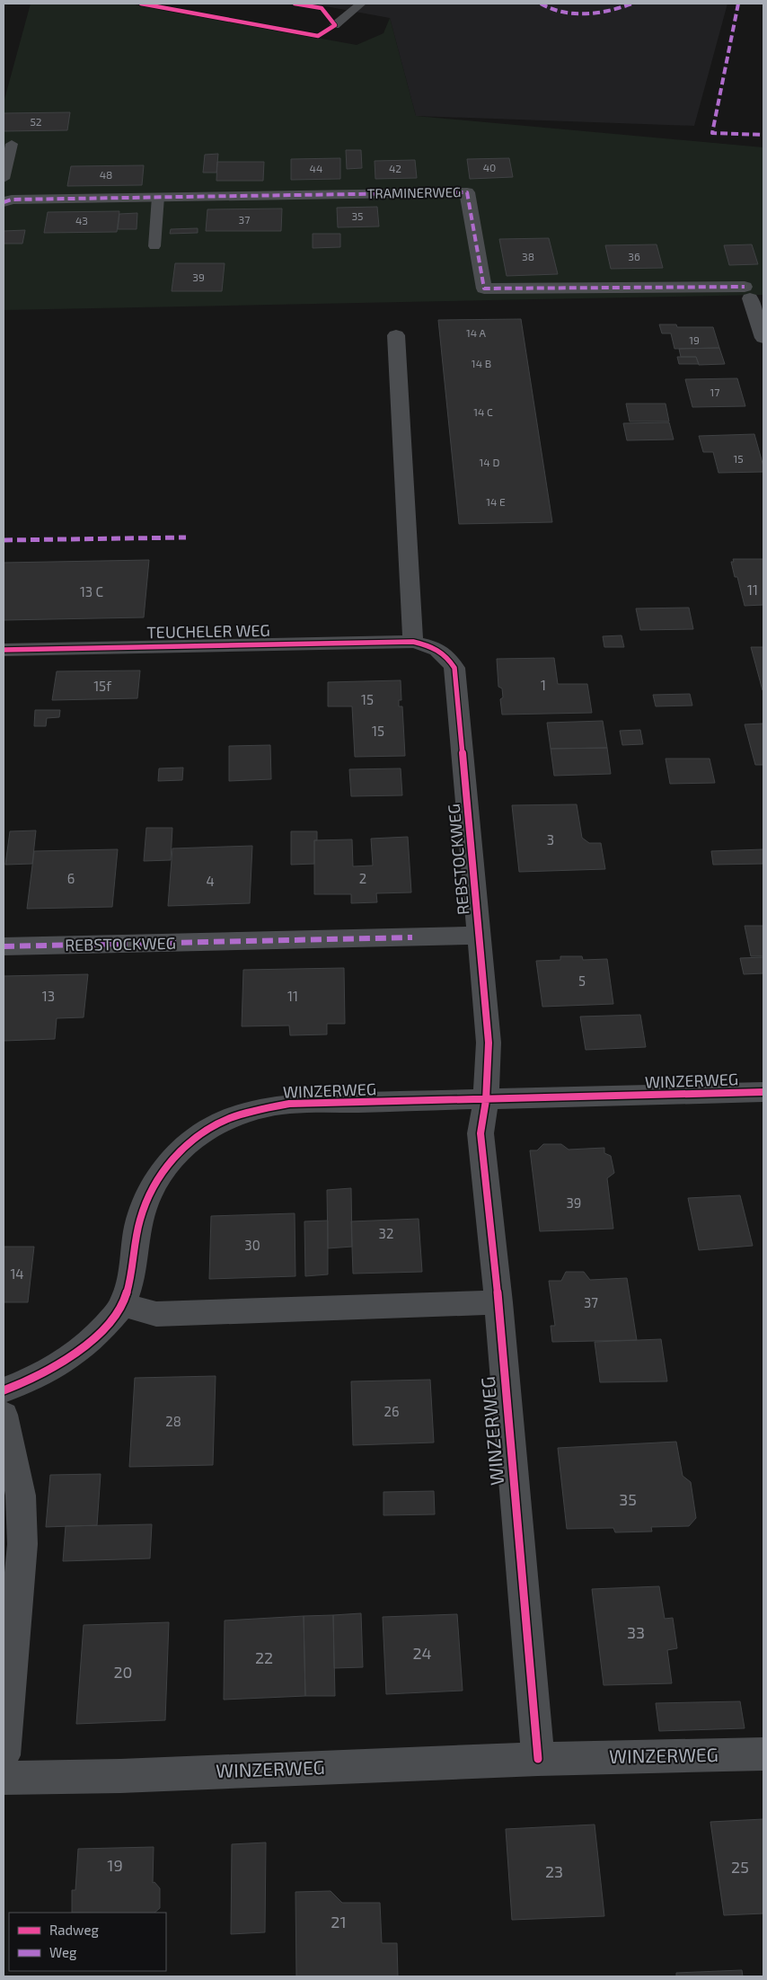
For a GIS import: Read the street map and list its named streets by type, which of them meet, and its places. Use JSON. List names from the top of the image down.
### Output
{
  "streets": {
    "street": [
      "TRAMINERWEG",
      "TEUCHELER WEG",
      "REBSTOCKWEG",
      "WINZERWEG"
    ]
  },
  "crossings": [
    ["TEUCHELER WEG", "REBSTOCKWEG"],
    ["REBSTOCKWEG", "WINZERWEG"]
  ],
  "house_numbers": [
    "52",
    "40",
    "44",
    "42",
    "48",
    "35",
    "37",
    "43",
    "38",
    "36",
    "39",
    "14 A",
    "19",
    "14 B",
    "17",
    "14 C",
    "15",
    "14 D",
    "14 E",
    "11",
    "13 C",
    "1",
    "15f",
    "15",
    "15",
    "3",
    "6",
    "2",
    "4",
    "5",
    "13",
    "11",
    "39",
    "32",
    "30",
    "14",
    "37",
    "26",
    "28",
    "35",
    "33",
    "24",
    "22",
    "20",
    "19",
    "25",
    "23",
    "21"
  ],
  "legend": ["Radweg", "Weg"]
}
